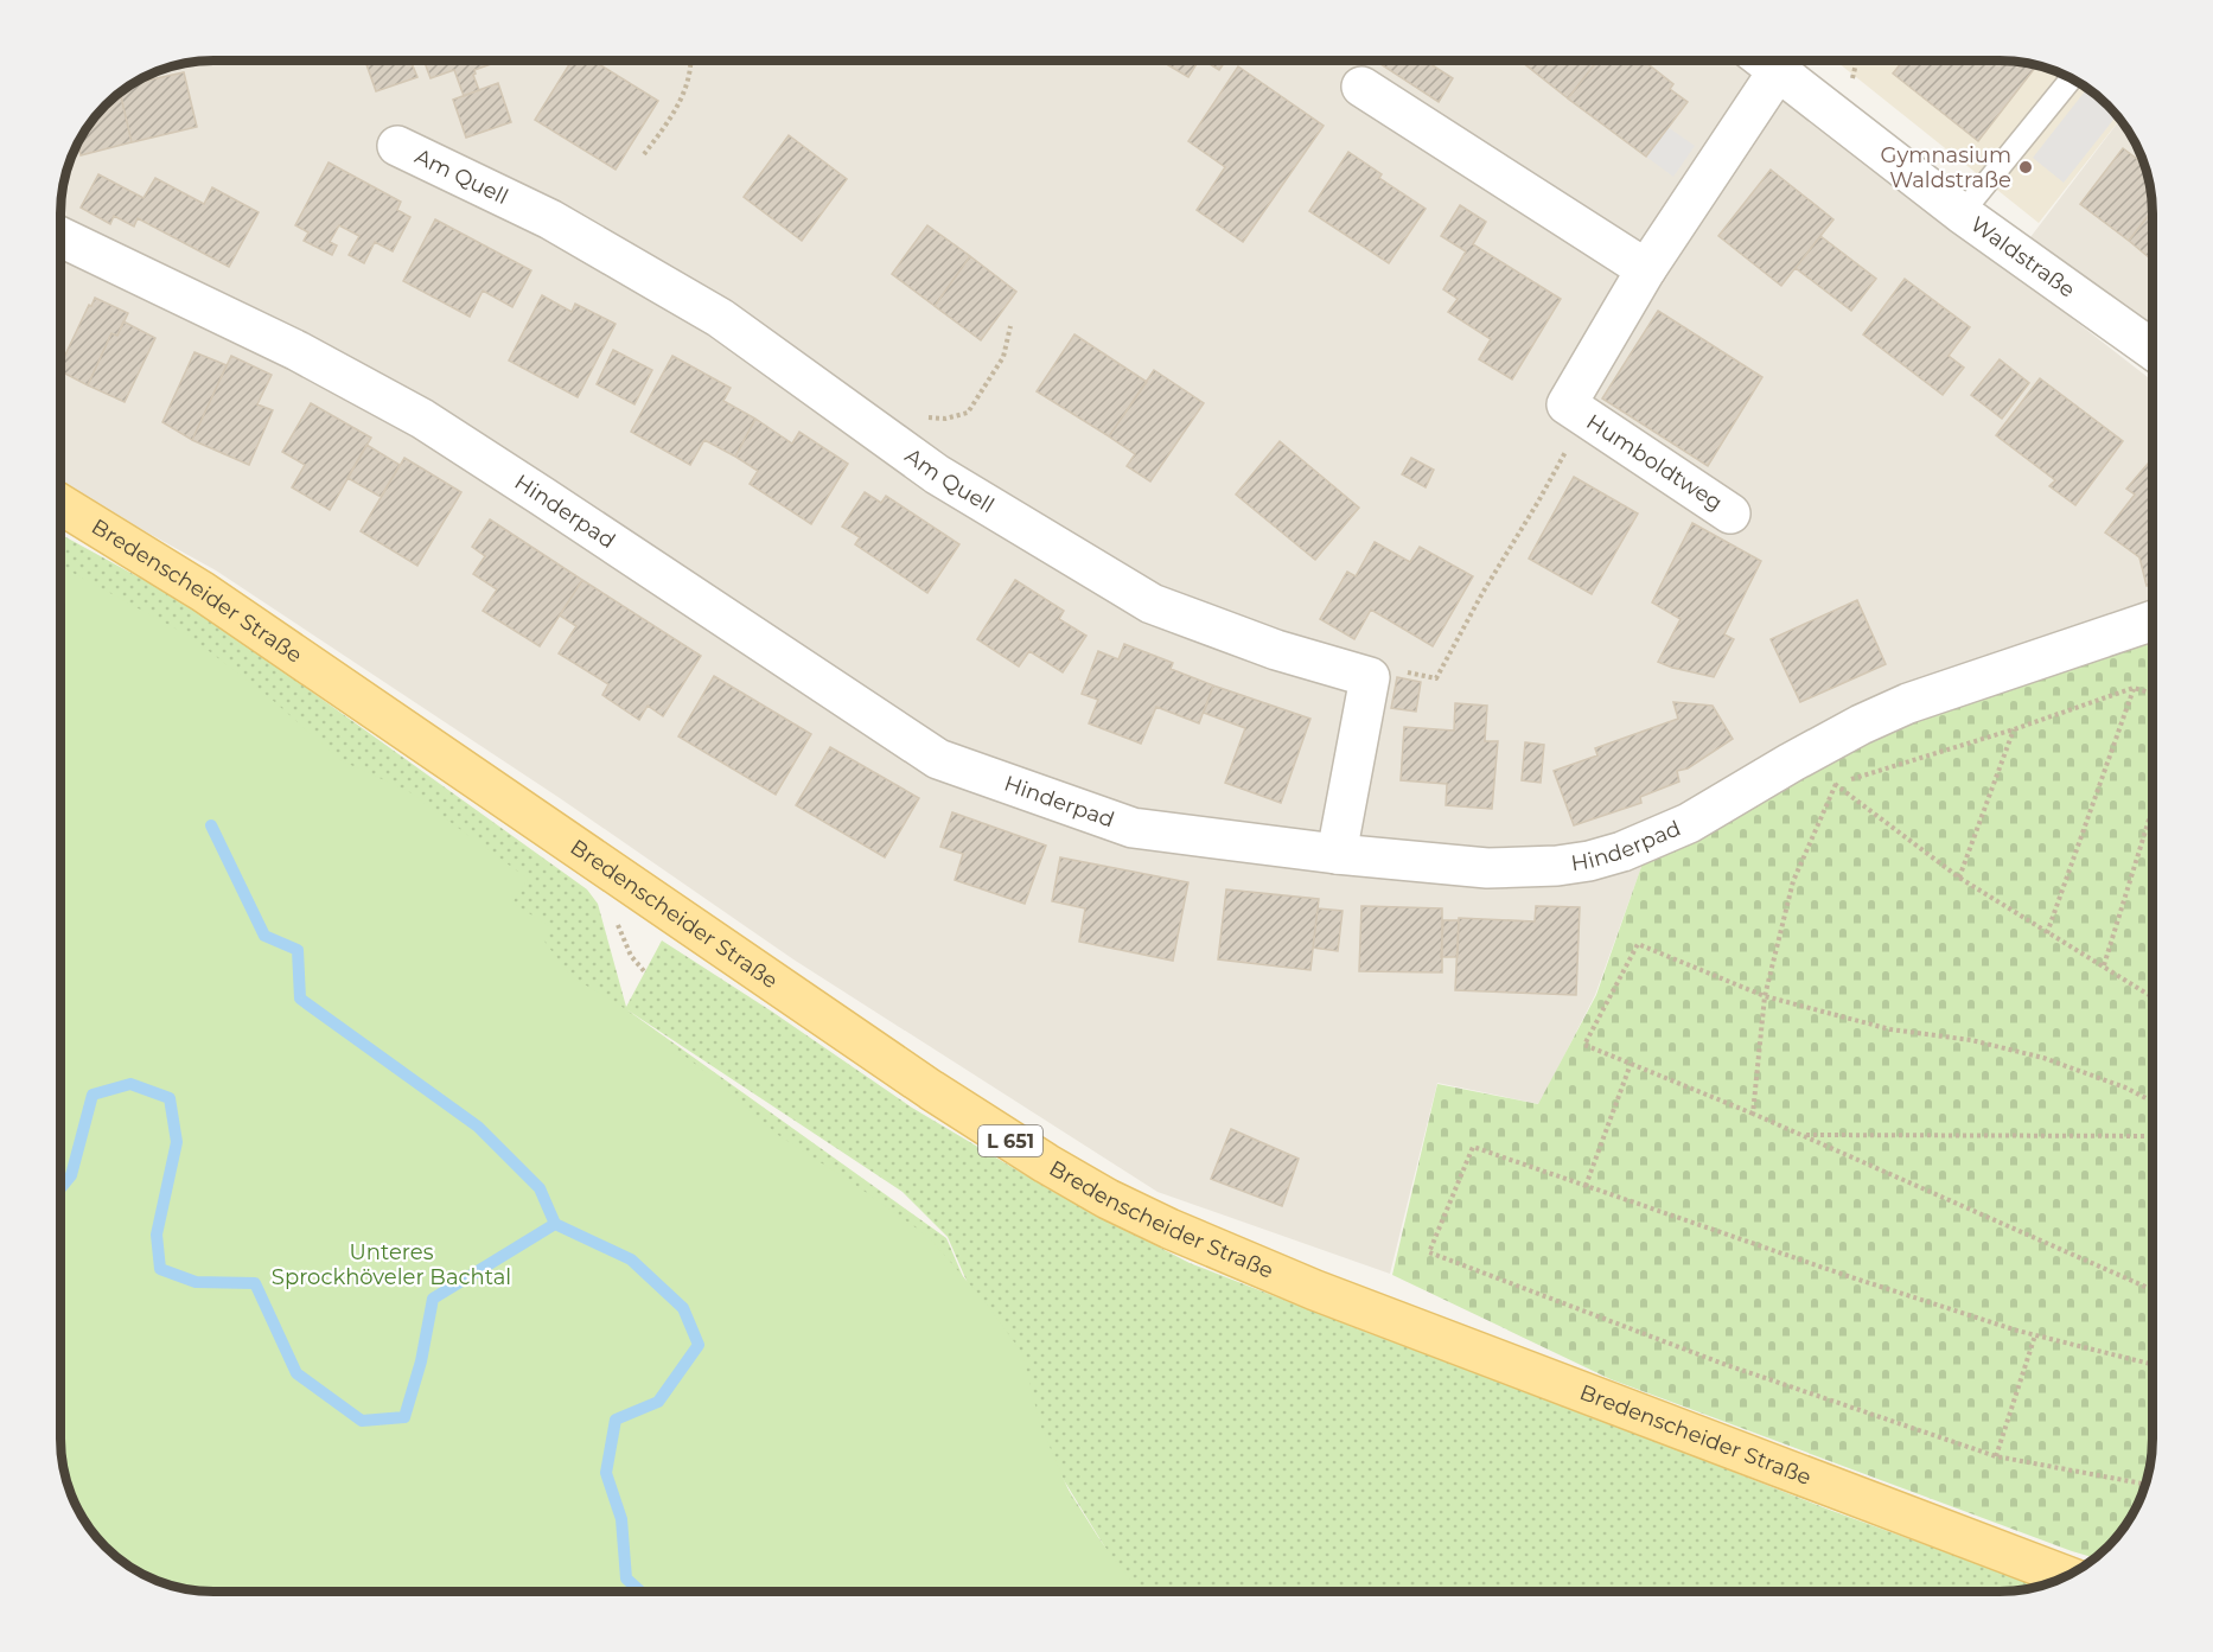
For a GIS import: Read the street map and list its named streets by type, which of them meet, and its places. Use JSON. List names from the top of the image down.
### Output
{
  "streets": {
    "main road": ["Bredenscheider Straße", "L 651"],
    "street": [
      "Am Quell",
      "Waldstraße",
      "Humboldtweg",
      "Hinderpad"
    ]
  },
  "crossings": [
    ["Am Quell", "Hinderpad"]
  ],
  "parks": ["Unteres Sprockhöveler Bachtal"],
  "places": ["Gymnasium Waldstraße"]
}
